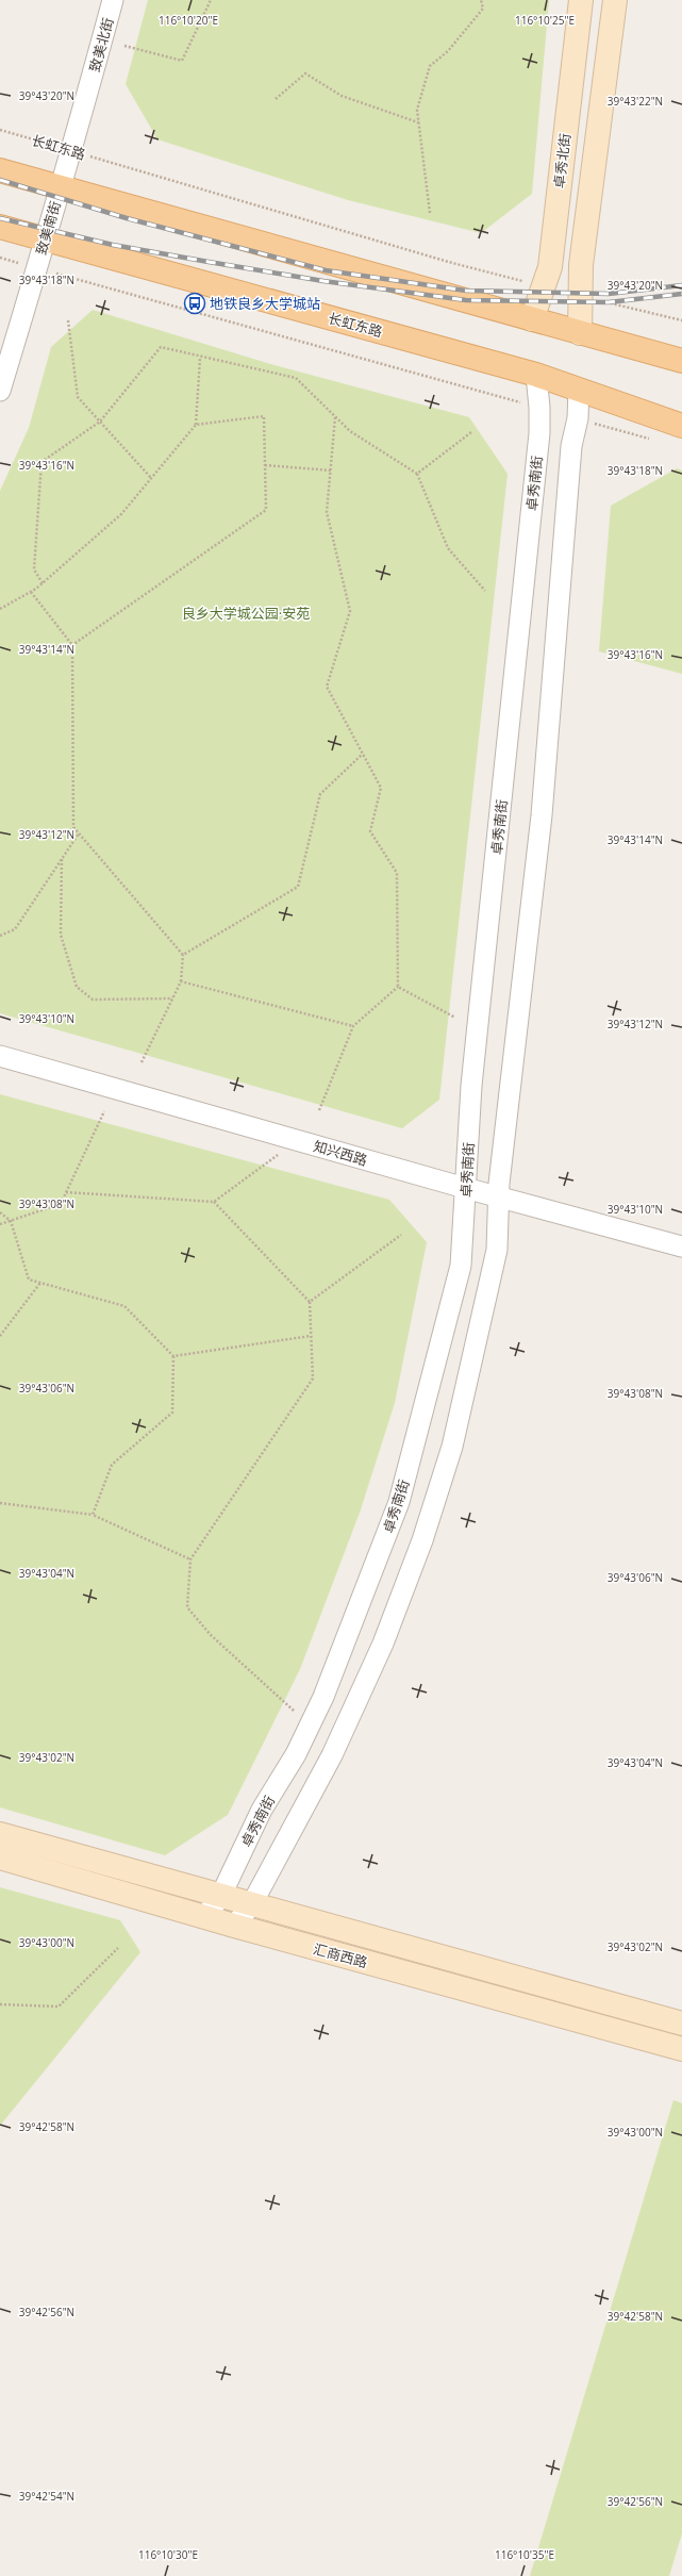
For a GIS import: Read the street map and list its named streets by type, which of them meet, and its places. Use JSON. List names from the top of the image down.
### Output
{
  "streets": {
    "main road": ["长虹东路", "卓秀北街", "汇商西路"],
    "street": [
      "致美北街",
      "致美南街",
      "卓秀南街",
      "知兴西路"
    ]
  },
  "crossings": [
    ["致美北街", "长虹东路"],
    ["致美北街", "致美南街"],
    ["长虹东路", "卓秀北街"],
    ["长虹东路", "致美南街"],
    ["长虹东路", "卓秀南街"],
    ["卓秀南街", "知兴西路"],
    ["卓秀南街", "汇商西路"]
  ],
  "parks": ["良乡大学城公园·安苑"],
  "places": {
    "bus stop": ["地铁良乡大学城站"]
  },
  "coordinates": [
    "116°10'20\"E",
    "116°10'25\"E",
    "39°43'20\"N",
    "39°43'22\"N",
    "39°43'18\"N",
    "39°43'16\"N",
    "39°43'14\"N",
    "39°43'12\"N",
    "39°43'10\"N",
    "39°43'08\"N",
    "39°43'06\"N",
    "39°43'04\"N",
    "39°43'02\"N",
    "39°43'00\"N",
    "39°42'58\"N",
    "39°42'56\"N",
    "39°42'54\"N",
    "116°10'30\"E",
    "116°10'35\"E"
  ]
}
